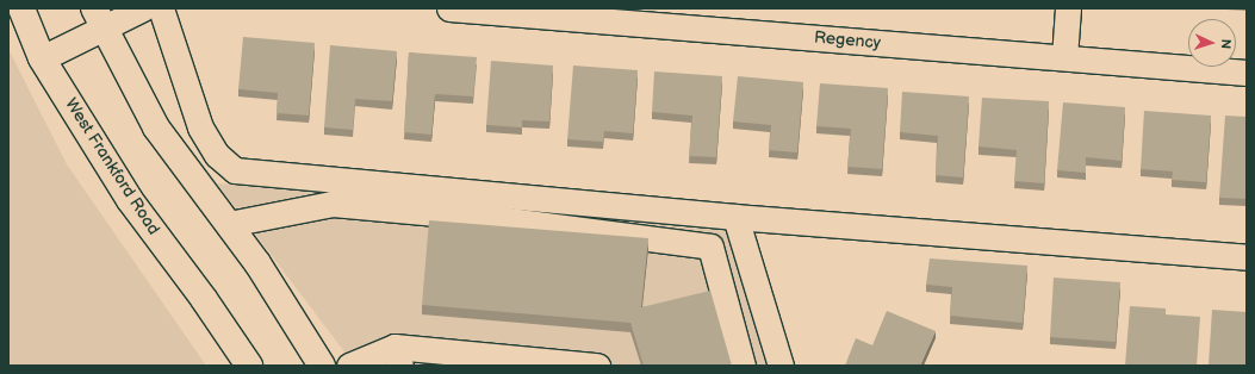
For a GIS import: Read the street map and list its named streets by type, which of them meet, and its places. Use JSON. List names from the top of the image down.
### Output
{
  "streets": {
    "main road": ["West Frankford Road"],
    "street": ["Regency"]
  },
  "north": "right"
}
